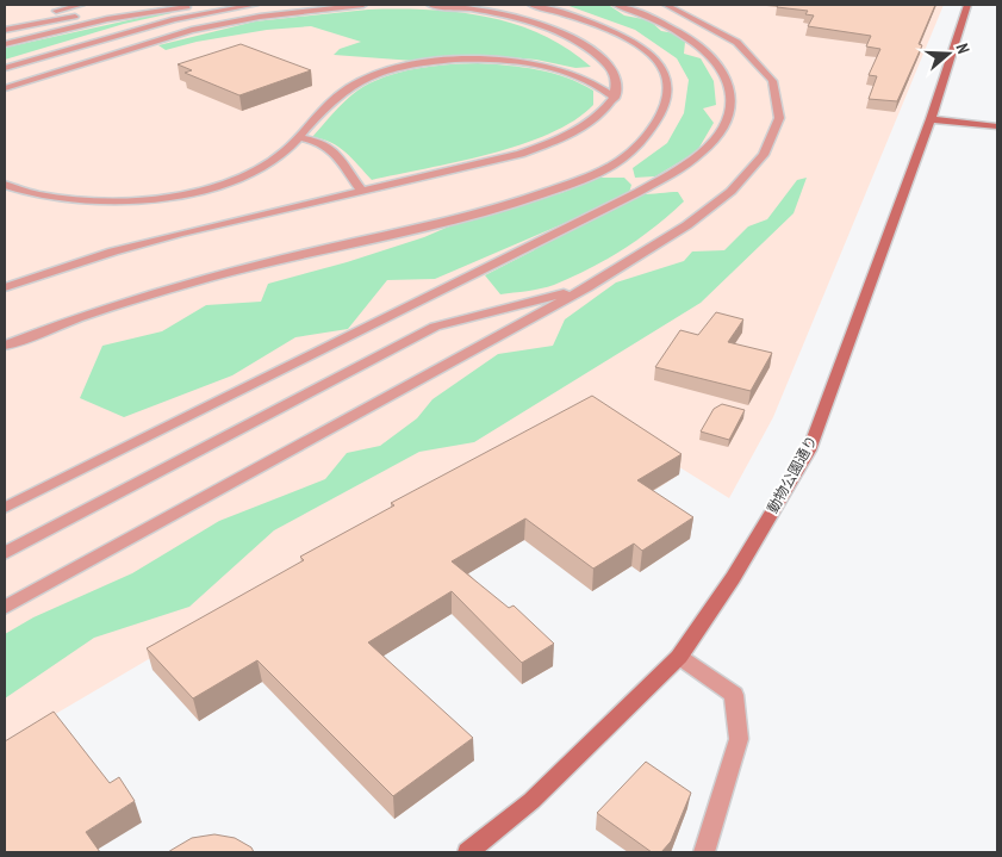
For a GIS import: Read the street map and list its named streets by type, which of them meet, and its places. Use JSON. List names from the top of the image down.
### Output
{
  "streets": {
    "street": ["動物公園通り"]
  },
  "north": "right"
}
